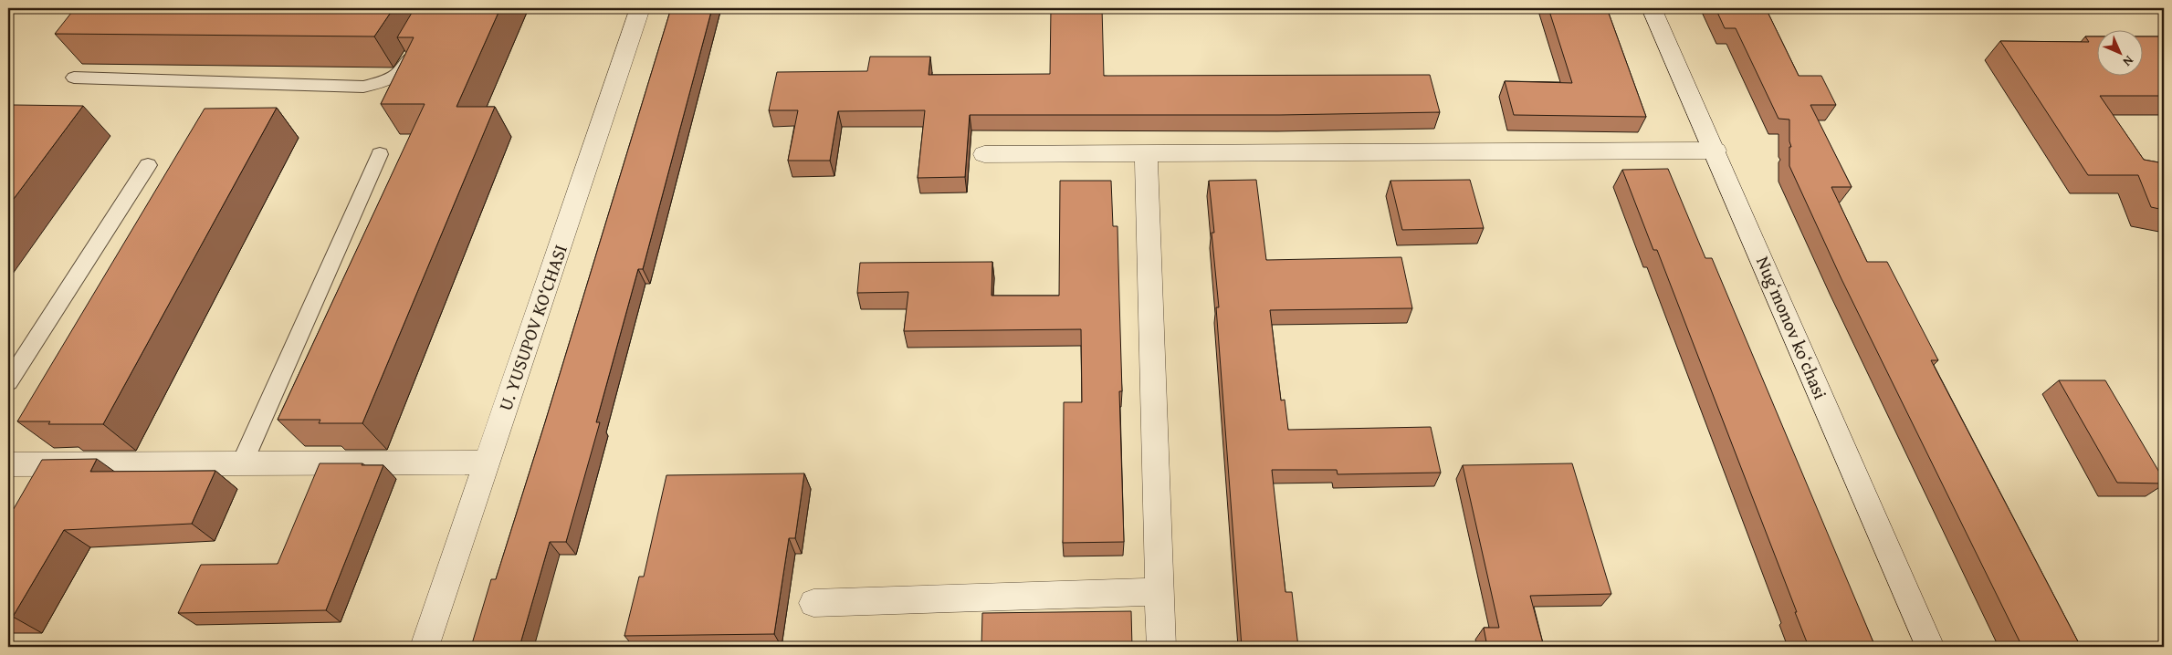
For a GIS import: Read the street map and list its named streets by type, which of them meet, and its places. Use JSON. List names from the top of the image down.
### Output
{
  "streets": {
    "street": ["U. YUSUPOV KO‘CHASI", "Nugʻmonov koʻchasi"]
  },
  "north": "bottom right"
}
